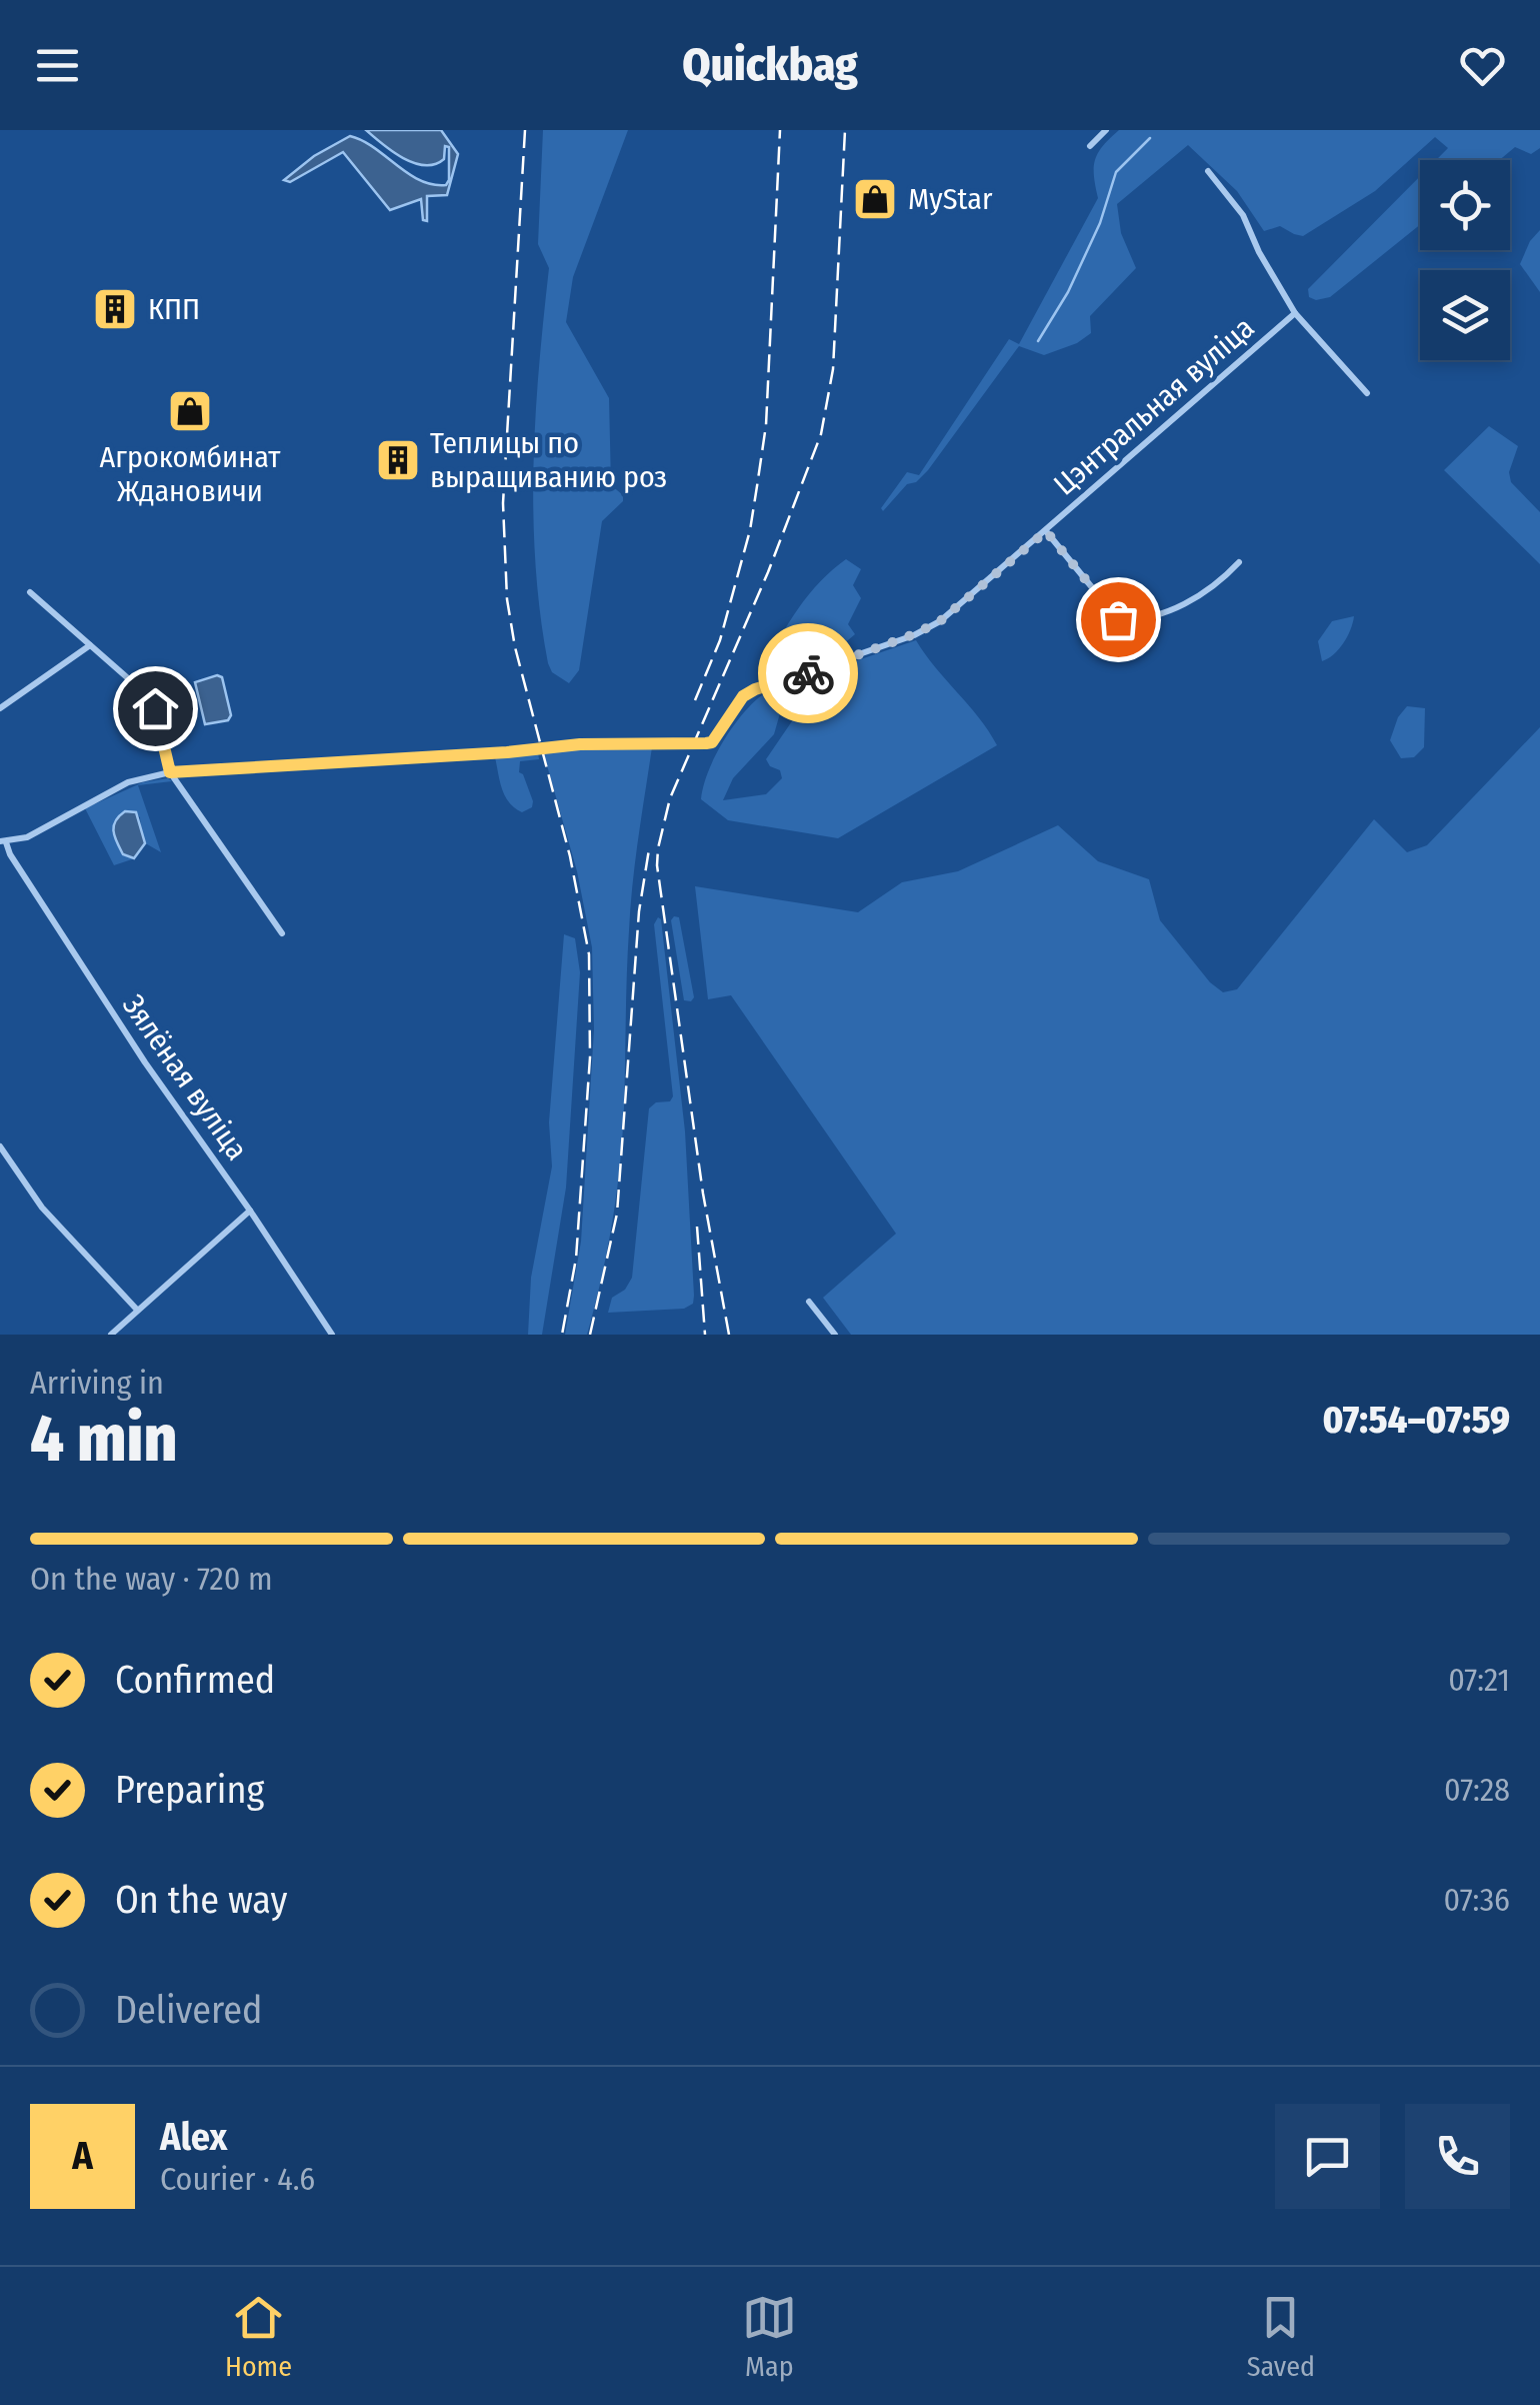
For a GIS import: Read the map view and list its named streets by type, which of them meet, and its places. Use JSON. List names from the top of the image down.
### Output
{
  "streets": {
    "street": ["Цэнтральная вуліца", "Зялёная вуліца"]
  },
  "crossings": [
    ["Цэнтральная вуліца", "Зялёная вуліца"]
  ],
  "places": {
    "shop": ["MyStar", "Агрокомбинат Ждановичи"],
    "building": ["КПП", "Теплицы по выращиванию роз"]
  },
  "page": {
    "header": "Quickbag",
    "heading": ["4 min", "Arriving in", "07:54–07:59"],
    "panel": ["Alex", "Courier · 4.6"],
    "bar": "On the way · 720 m",
    "list": [
      ["Confirmed", "07:21"],
      ["Preparing", "07:28"],
      ["On the way", "07:36"],
      "Delivered"
    ],
    "round": "A",
    "tabs": ["Home", "Map", "Saved"]
  }
}
